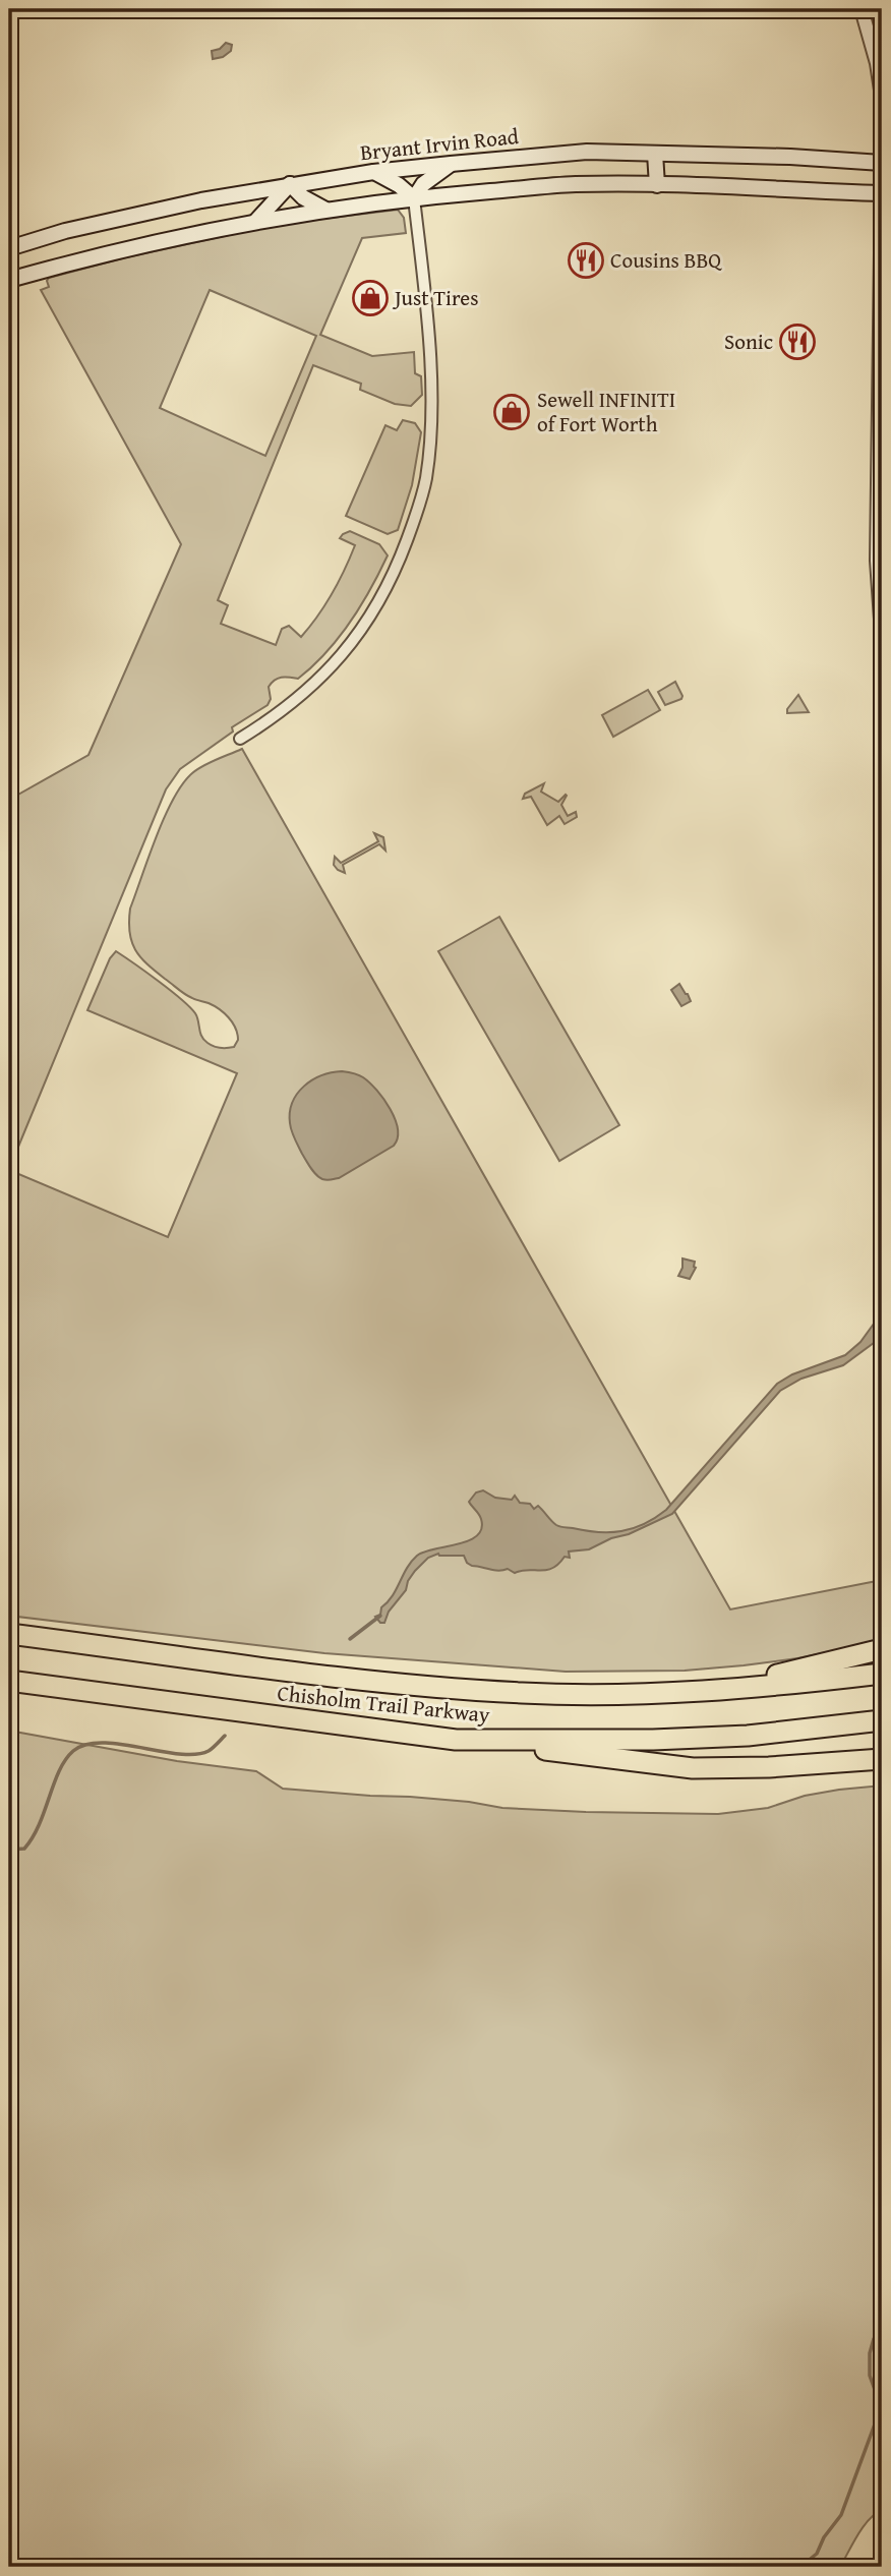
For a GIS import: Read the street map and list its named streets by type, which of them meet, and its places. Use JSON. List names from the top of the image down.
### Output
{
  "streets": {
    "highway": ["Chisholm Trail Parkway"],
    "main road": ["Bryant Irvin Road"]
  },
  "places": {
    "restaurant": ["Cousins BBQ", "Sonic"],
    "shop": ["Just Tires", "Sewell INFINITI of Fort Worth"]
  }
}
